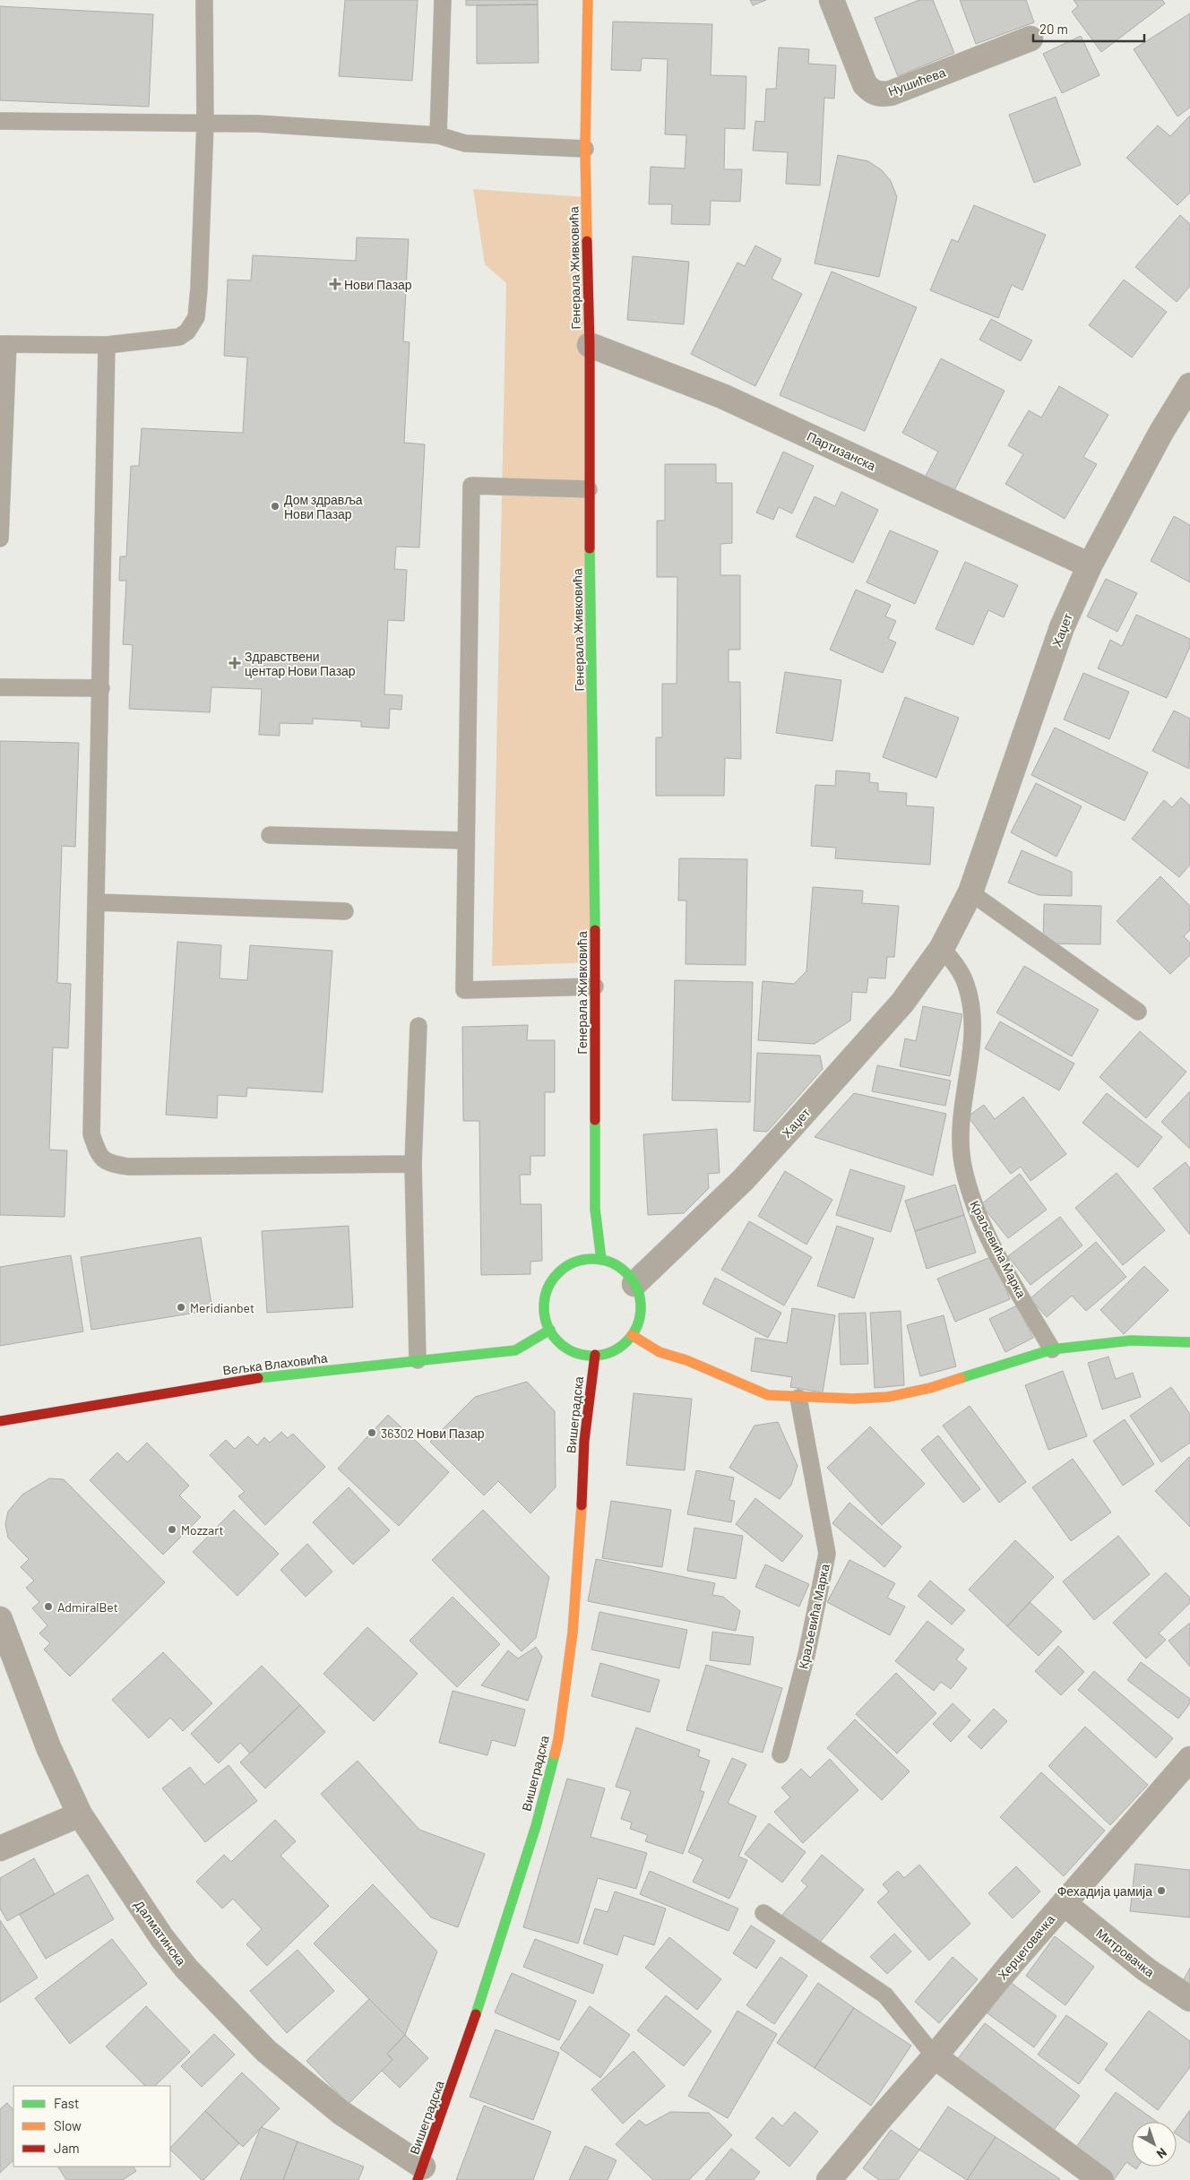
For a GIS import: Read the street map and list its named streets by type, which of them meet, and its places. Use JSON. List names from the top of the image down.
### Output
{
  "streets": {
    "street": [
      "Нушићева",
      "Генерала Живковића",
      "Партизанска",
      "Хаџет",
      "Вељка Влаховића",
      "Вишеградска",
      "Далматинска",
      "Херцеговачка",
      "Митровачка"
    ],
    "lane": ["Краљевића Марка"]
  },
  "crossings": [
    ["Генерала Живковића", "Партизанска"],
    ["Генерала Живковића", "Хаџет"],
    ["Генерала Живковића", "Вељка Влаховића"],
    ["Генерала Живковића", "Вишеградска"],
    ["Партизанска", "Хаџет"],
    ["Хаџет", "Краљевића Марка"],
    ["Хаџет", "Вељка Влаховића"],
    ["Хаџет", "Вишеградска"],
    ["Вељка Влаховића", "Вишеградска"],
    ["Вишеградска", "Далматинска"],
    ["Херцеговачка", "Митровачка"]
  ],
  "places": {
    "health": ["Нови Пазар", "Здравствени центар Нови Пазар"],
    "other": [
      "Дом здравља Нови Пазар",
      "Meridianbet",
      "36302 Нови Пазар",
      "Mozzart",
      "AdmiralBet",
      "Фехадија џамија"
    ]
  },
  "legend": ["Fast", "Slow", "Jam"],
  "scale_bar": "20 m",
  "north": "bottom right"
}
